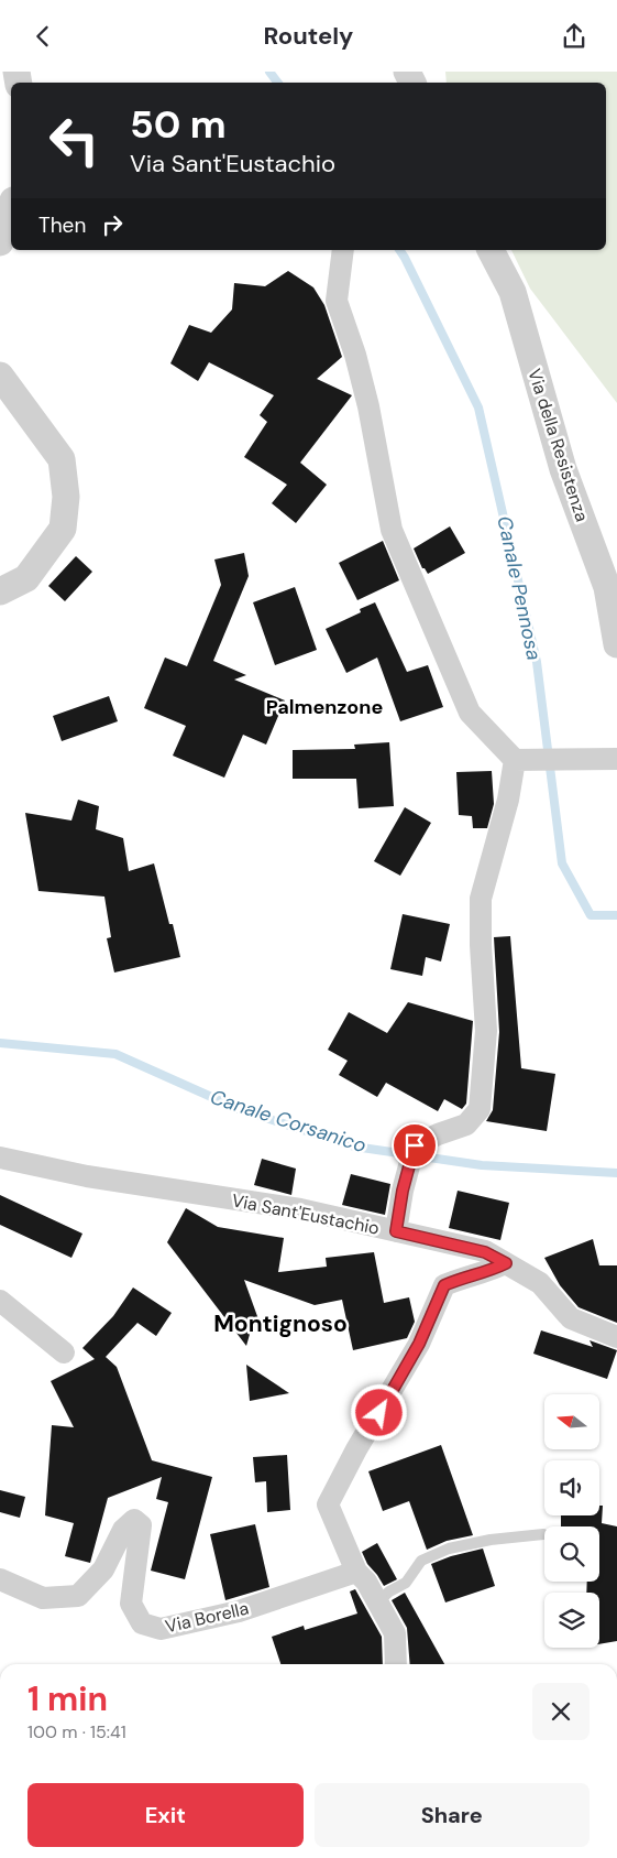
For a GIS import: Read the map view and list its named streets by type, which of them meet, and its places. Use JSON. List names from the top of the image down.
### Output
{
  "streets": {
    "street": ["Via della Resistenza", "Via Sant'Eustachio", "Via Borella"]
  },
  "districts": ["Palmenzone", "Montignoso"],
  "water": ["Canale Pennosa", "Canale Corsanico"],
  "north": "left",
  "page": {
    "header": "Routely",
    "turn": ["50 m", "Via Sant'Eustachio"],
    "then": "Then",
    "heading": ["1 min", "100 m · 15:41"],
    "buttons": ["Exit", "Share"]
  }
}
